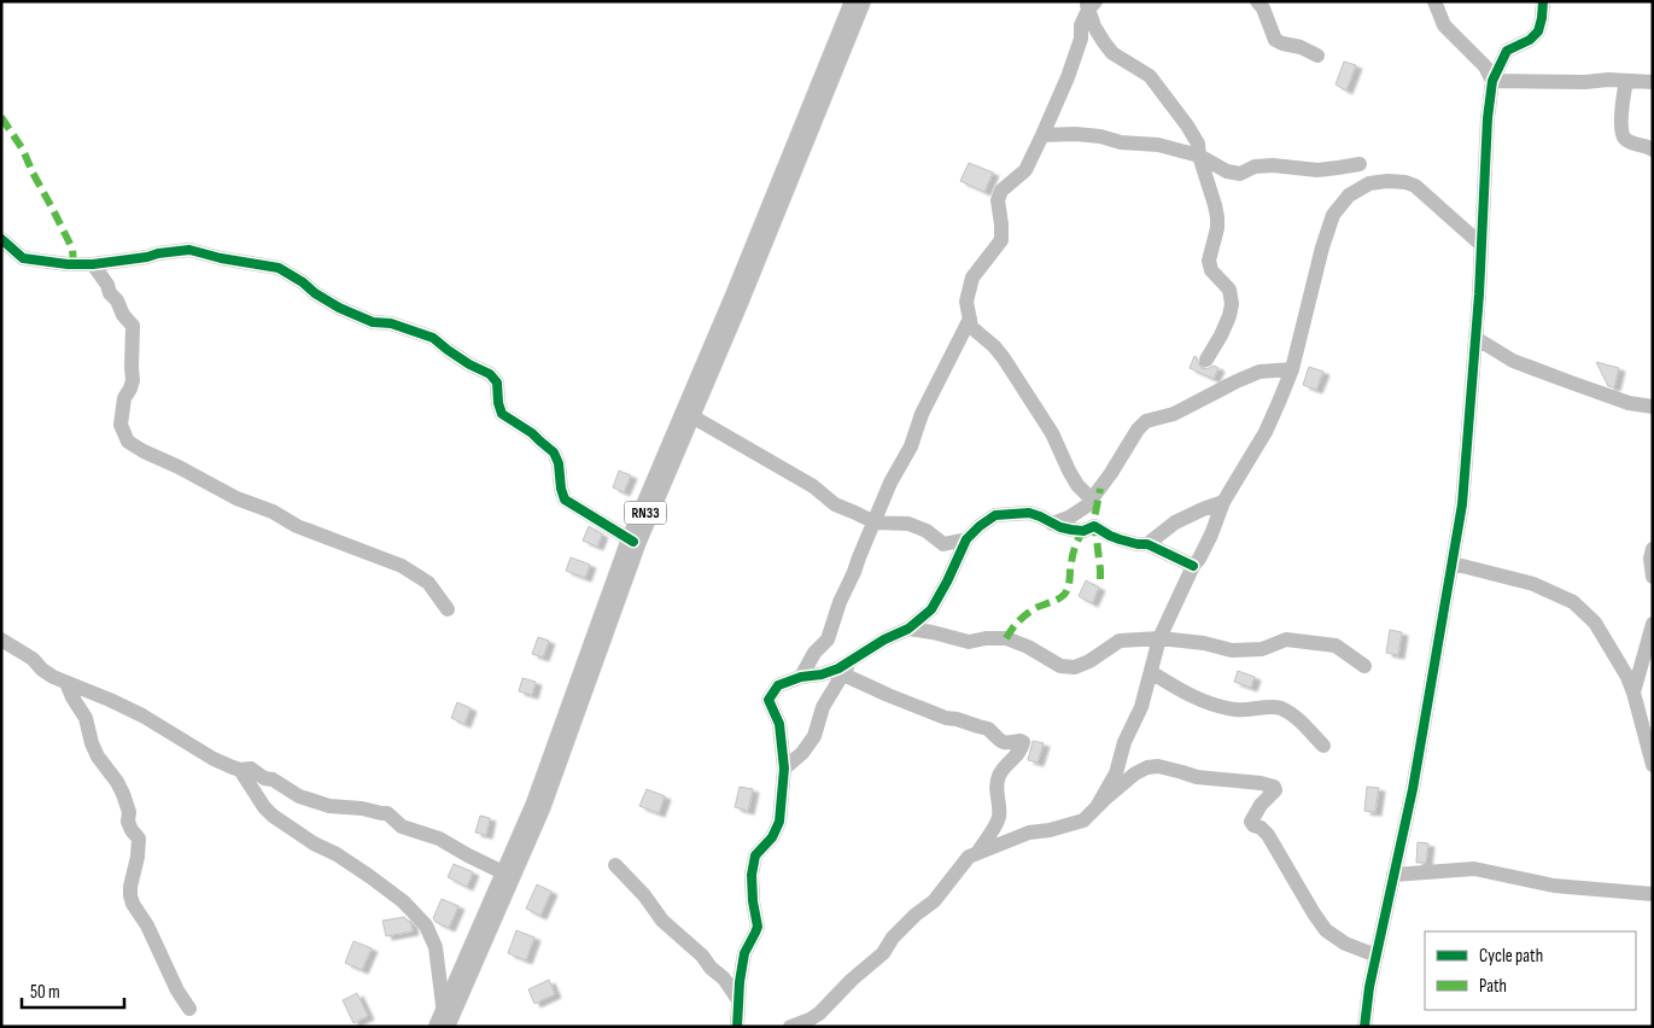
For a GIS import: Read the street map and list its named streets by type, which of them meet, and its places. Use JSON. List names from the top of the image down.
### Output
{
  "streets": {
    "main road": ["RN33"]
  },
  "legend": ["Cycle path", "Path"],
  "scale_bar": "50 m"
}
